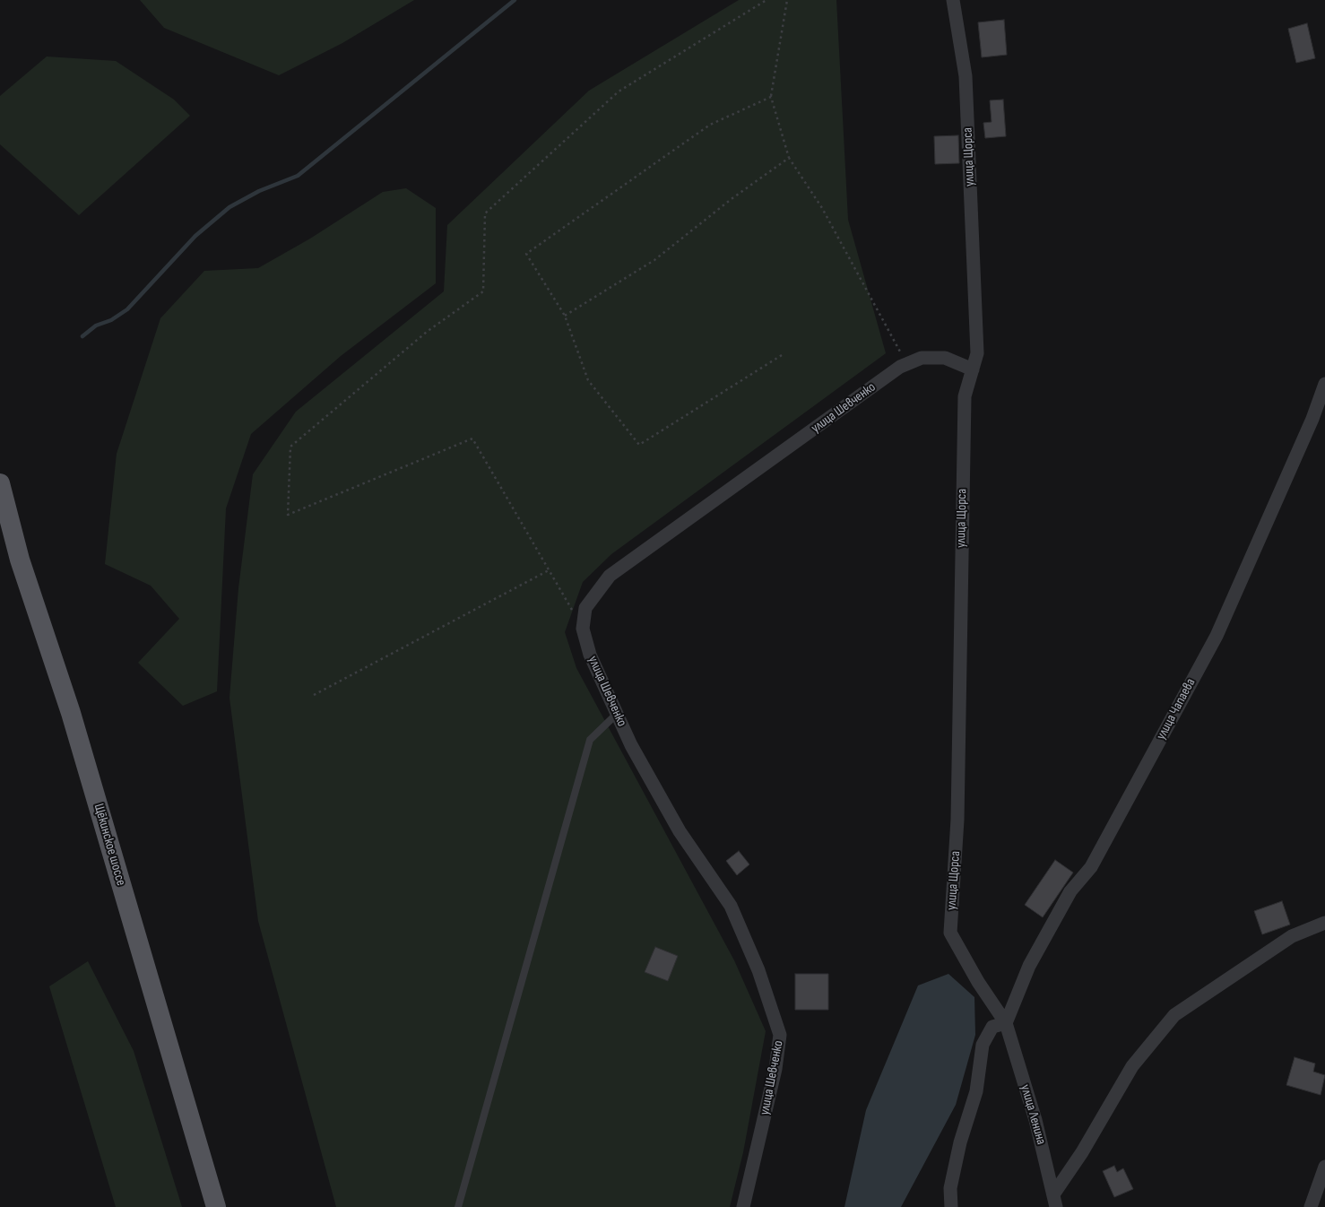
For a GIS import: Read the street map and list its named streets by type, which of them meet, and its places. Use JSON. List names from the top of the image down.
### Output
{
  "streets": {
    "main road": ["Щёкинское шоссе"],
    "street": [
      "улица Щорса",
      "улица Шевченко",
      "улица Чапаева",
      "улица Ленина"
    ]
  },
  "crossings": [
    ["улица Щорса", "улица Шевченко"],
    ["улица Щорса", "улица Чапаева"],
    ["улица Щорса", "улица Ленина"],
    ["улица Чапаева", "улица Ленина"]
  ]
}
